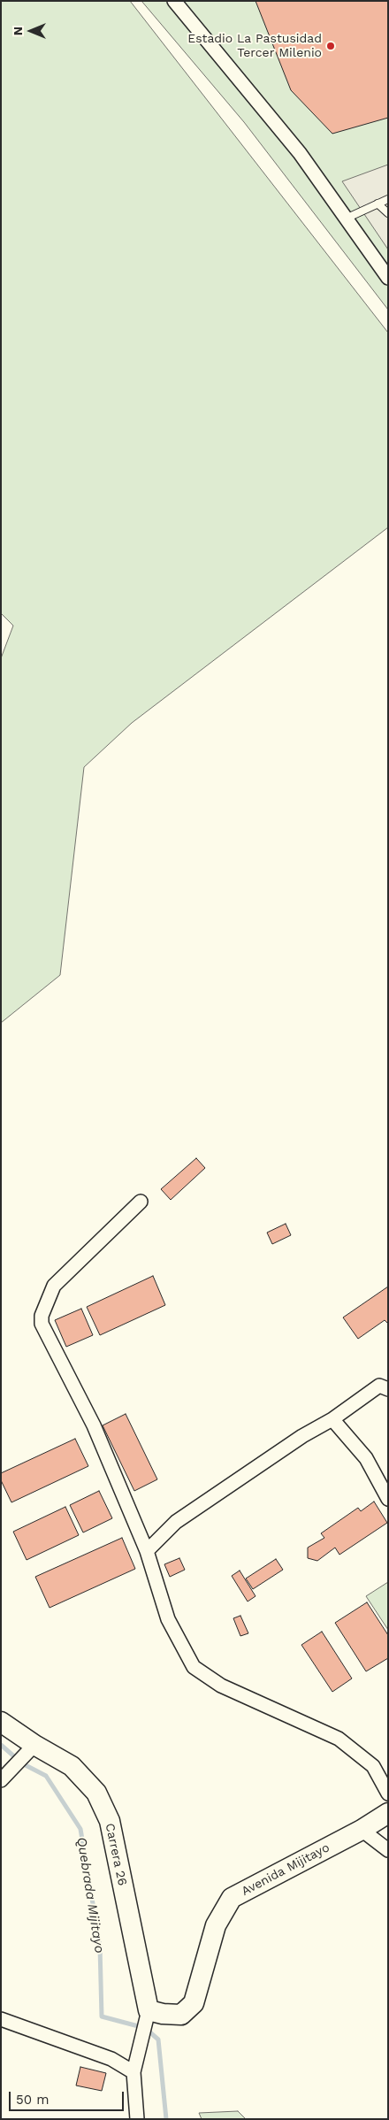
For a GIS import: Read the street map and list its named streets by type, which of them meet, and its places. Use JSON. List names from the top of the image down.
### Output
{
  "streets": {
    "street": ["Carrera 26", "Avenida Mijitayo"]
  },
  "crossings": [
    ["Carrera 26", "Avenida Mijitayo"]
  ],
  "water": ["Quebrada Mijitayo"],
  "places": ["Estadio La Pastusidad Tercer Milenio"],
  "scale_bar": "50 m",
  "north": "left"
}
